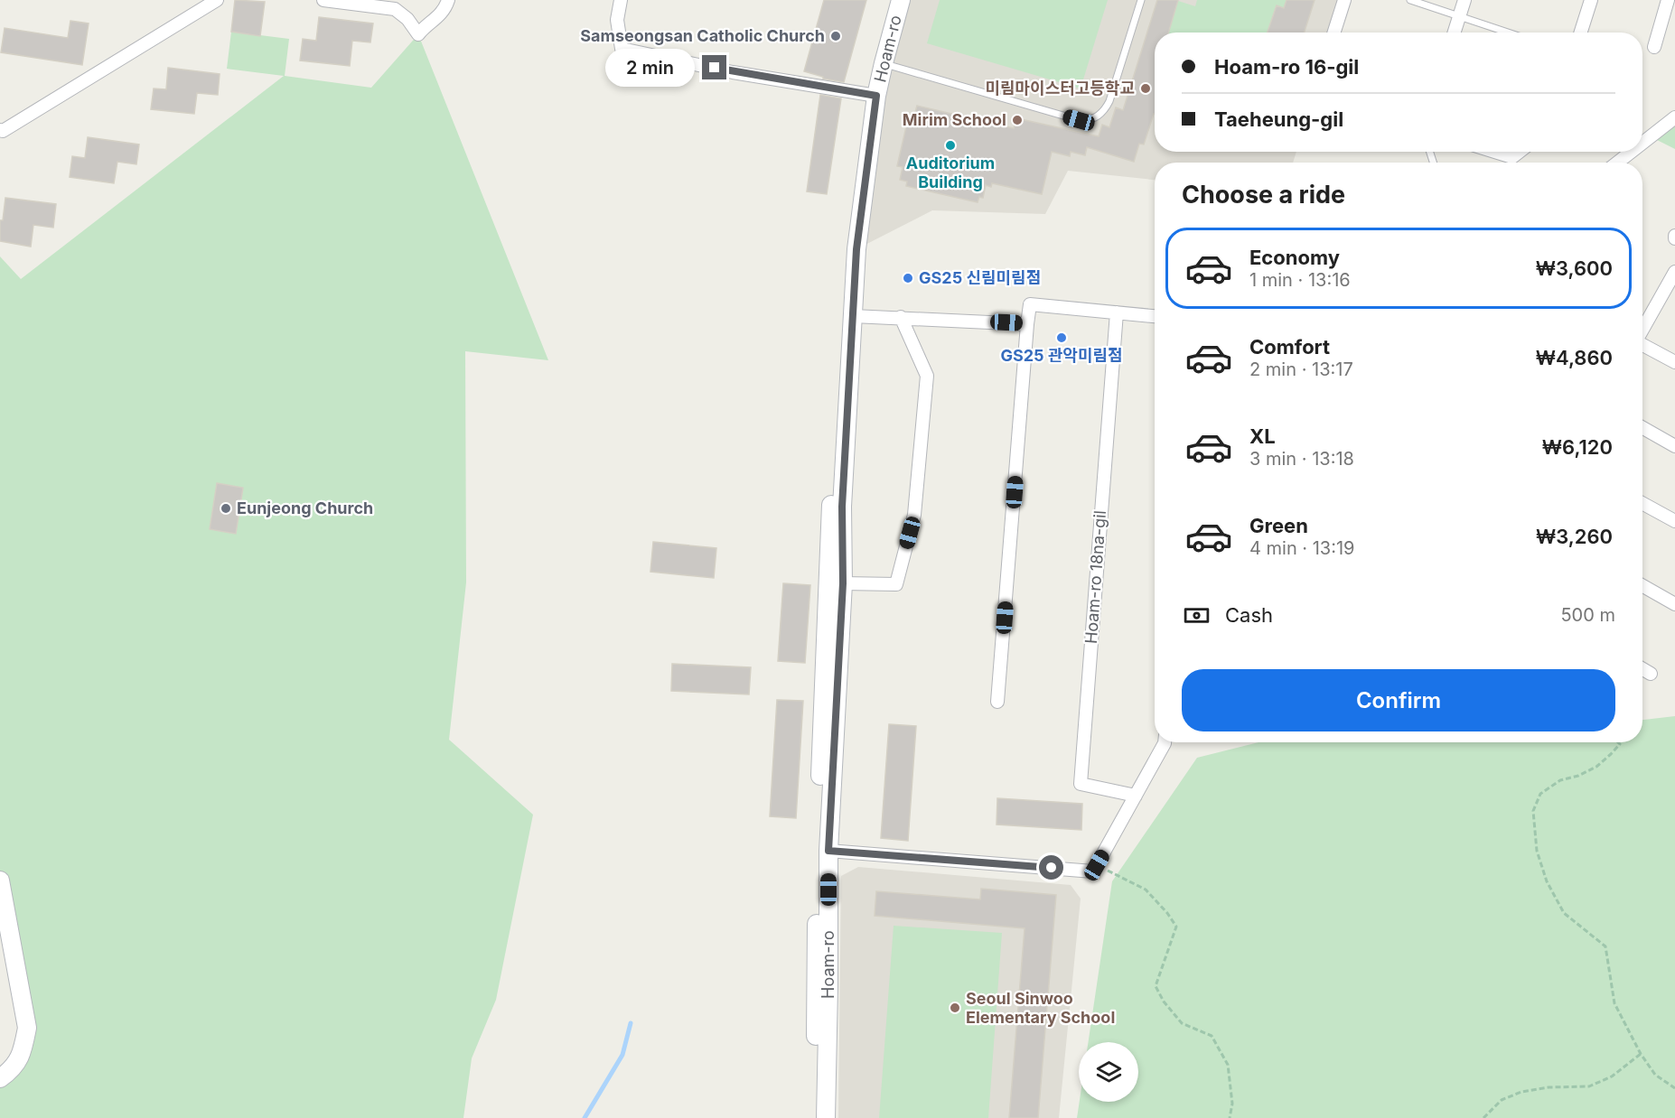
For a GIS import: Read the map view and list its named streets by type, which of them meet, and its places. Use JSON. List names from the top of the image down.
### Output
{
  "streets": {
    "main road": ["Hoam-ro"],
    "street": ["Hoam-ro 18na-gil"]
  },
  "places": [
    "Samseongsan Catholic Church",
    "미림마이스터고등학교",
    "Mirim School",
    "Auditorium Building",
    "GS25 신림미림점",
    "GS25 관악미림점",
    "Eunjeong Church",
    "Seoul Sinwoo Elementary School"
  ],
  "page": {
    "banner": ["Hoam-ro 16-gil", "Taeheung-gil"],
    "bubble": "2 min",
    "heading": "Choose a ride",
    "list": [
      {
        "name": "Economy",
        "note": "1 min · 13:16",
        "value": "₩3,600"
      },
      {
        "name": "Comfort",
        "note": "2 min · 13:17",
        "value": "₩4,860"
      },
      {
        "name": "XL",
        "note": "3 min · 13:18",
        "value": "₩6,120"
      },
      {
        "name": "Green",
        "note": "4 min · 13:19",
        "value": "₩3,260"
      }
    ],
    "pay": ["Cash", "500 m"],
    "buttons": "Confirm"
  }
}
